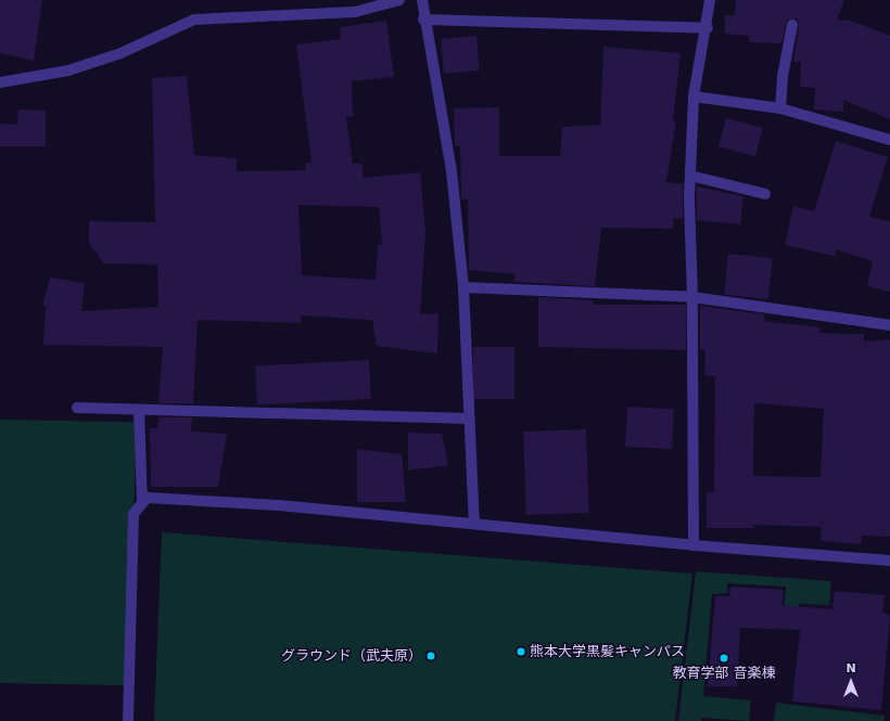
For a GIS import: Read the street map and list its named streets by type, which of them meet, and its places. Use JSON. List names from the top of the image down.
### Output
{
  "places": ["熊本大学黒髪キャンパス", "グラウンド（武夫原）", "教育学部 音楽棟"],
  "north": "top"
}
